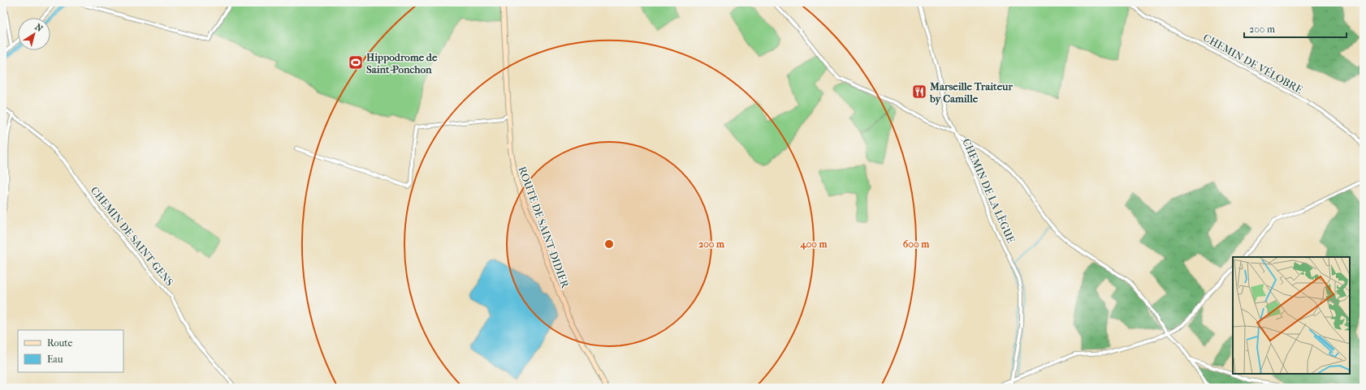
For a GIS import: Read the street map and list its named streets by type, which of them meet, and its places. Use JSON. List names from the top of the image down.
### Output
{
  "streets": {
    "main road": ["ROUTE DE SAINT-DIDIER"],
    "street": ["CHEMIN DE VÉLOBRE", "CHEMIN DE LA LÈGUE", "CHEMIN DE SAINT-GENS"]
  },
  "places": {
    "sports": ["Hippodrome de Saint-Ponchon"],
    "restaurant": ["Marseille Traiteur by Camille"]
  },
  "legend": ["Route", "Eau"],
  "scale_bar": "200 m",
  "north": "top right",
  "rings": ["200 m", "400 m", "600 m"]
}
